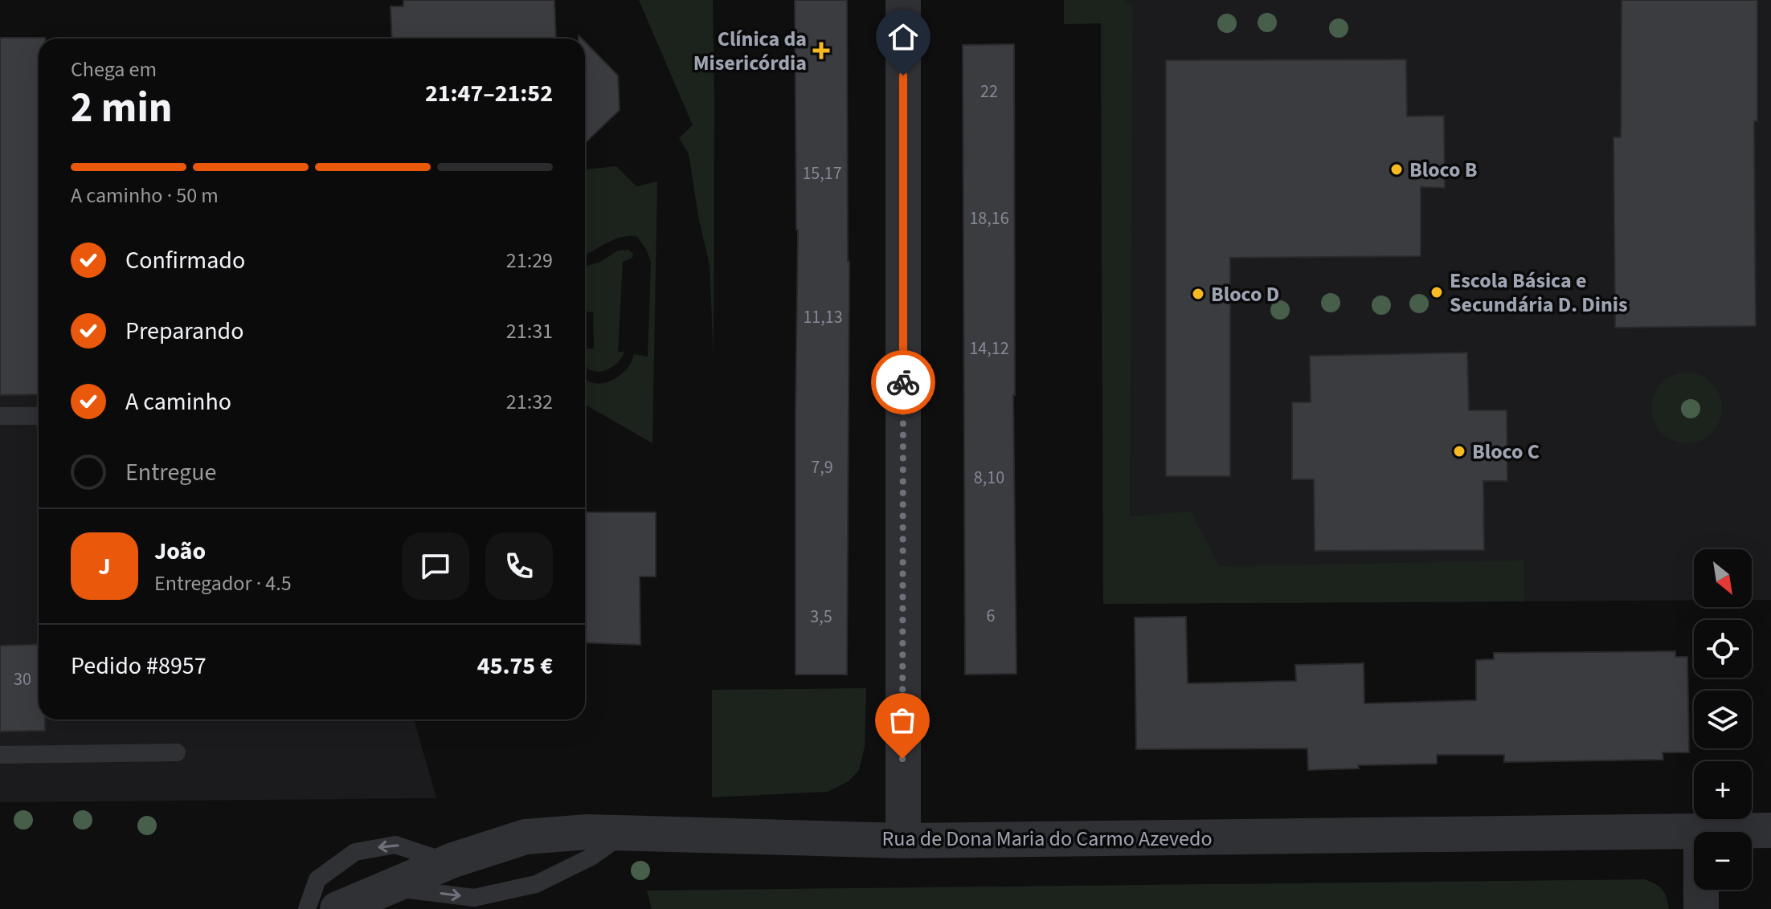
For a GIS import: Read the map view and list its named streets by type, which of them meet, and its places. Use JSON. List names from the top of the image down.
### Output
{
  "streets": {
    "street": ["Rua de Dona Maria do Carmo Azevedo"]
  },
  "places": {
    "health": ["Clínica da Misericórdia"],
    "other": [
      "Bloco B",
      "Escola Básica e Secundária D. Dinis",
      "Bloco D",
      "Bloco C"
    ]
  },
  "house_numbers": [
    "22",
    "15,17",
    "18,16",
    "11,13",
    "14,12",
    "7,9",
    "8,10",
    "6",
    "3,5",
    "30"
  ],
  "north": "bottom right",
  "page": {
    "heading": ["2 min", "Chega em", "21:47–21:52"],
    "panel": [
      "João",
      "Entregador · 4.5",
      "Pedido #8957",
      "45.75 €"
    ],
    "bar": "A caminho · 50 m",
    "list": [
      ["Confirmado", "21:29"],
      ["Preparando", "21:31"],
      ["A caminho", "21:32"],
      "Entregue"
    ],
    "round": "J",
    "map_buttons": ["+", "−"]
  }
}
